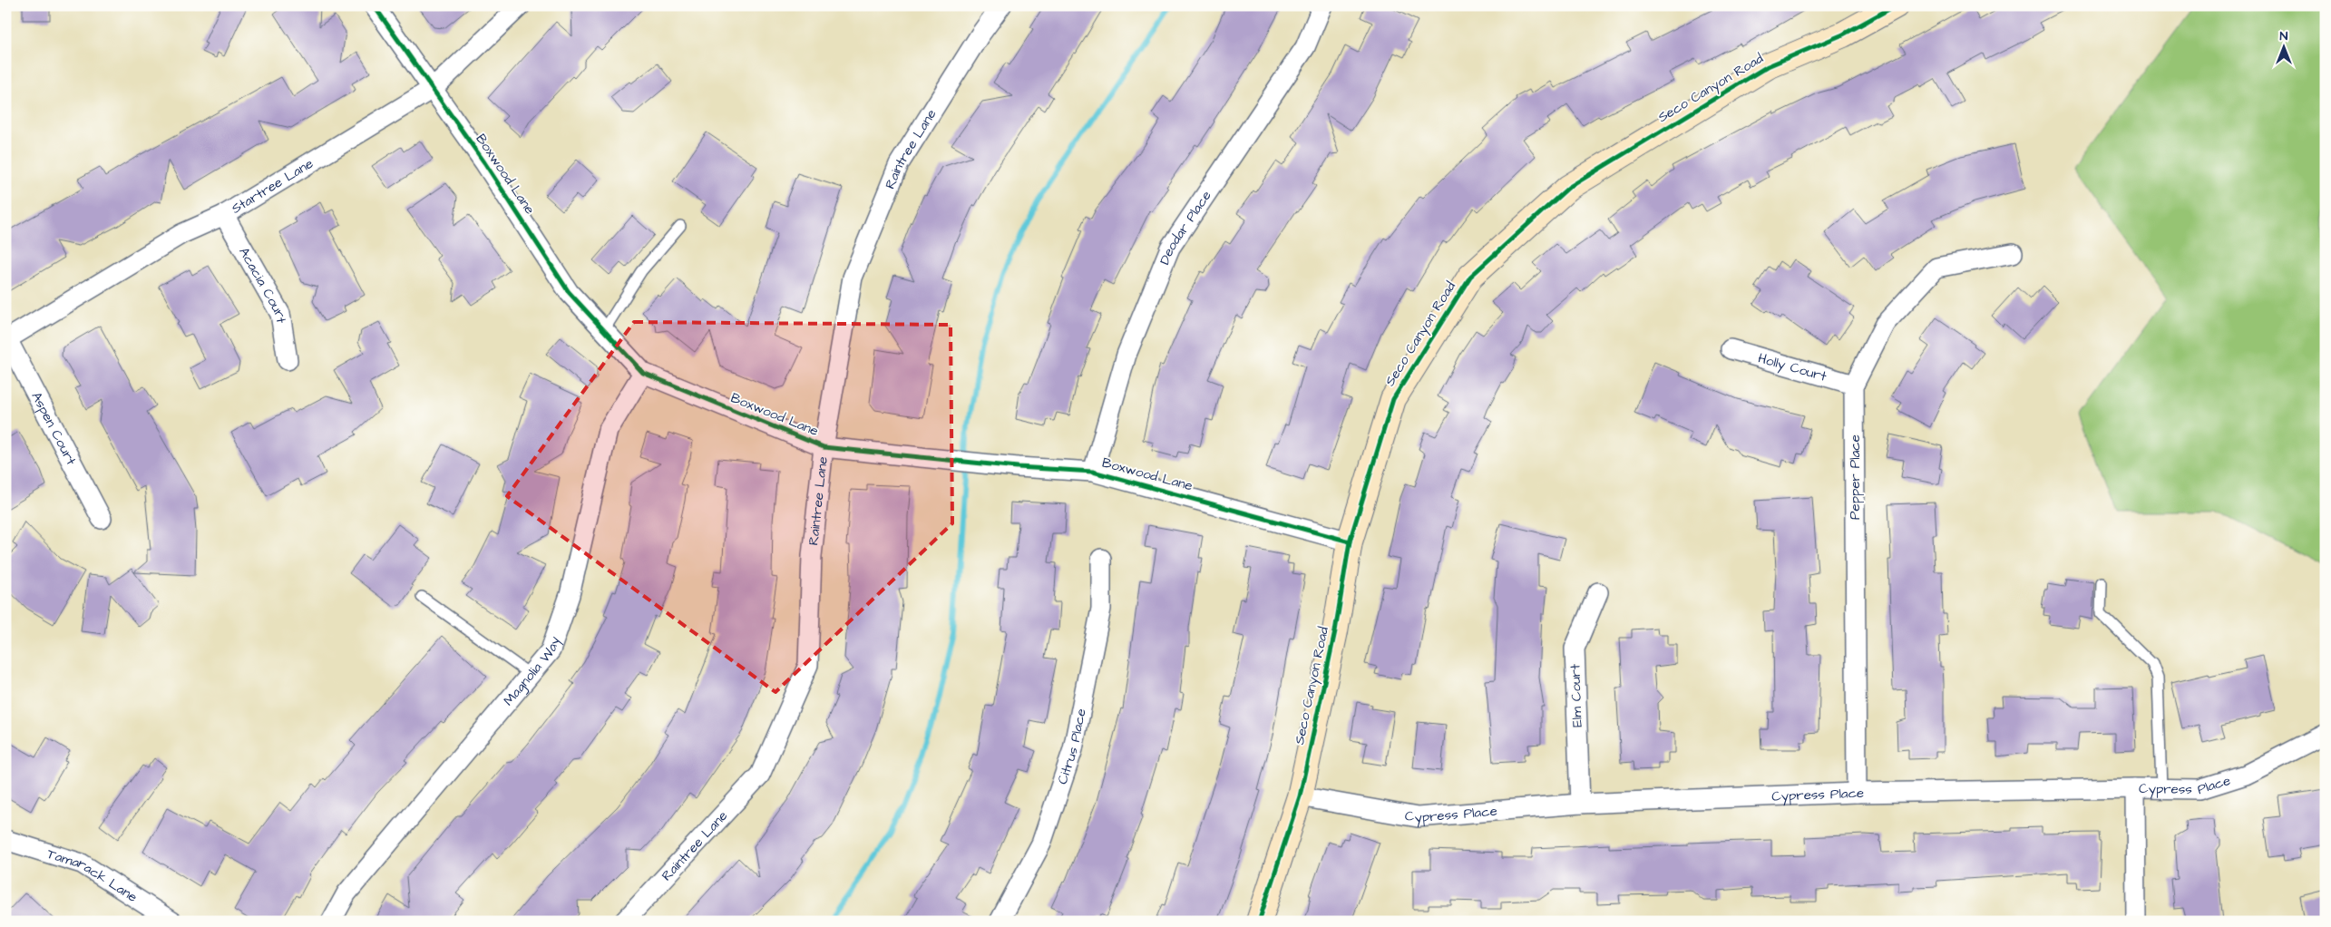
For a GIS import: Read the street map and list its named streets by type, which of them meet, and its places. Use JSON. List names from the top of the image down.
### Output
{
  "streets": {
    "street": [
      "Seco Canyon Road",
      "Raintree Lane",
      "Boxwood Lane",
      "Startree Lane",
      "Deodar Place",
      "Acacia Court",
      "Holly Court",
      "Aspen Court",
      "Pepper Place",
      "Magnolia Way",
      "Elm Court",
      "Citrus Place",
      "Cypress Place",
      "Tamarack Lane"
    ]
  },
  "crossings": [
    ["Seco Canyon Road", "Boxwood Lane"],
    ["Seco Canyon Road", "Cypress Place"],
    ["Raintree Lane", "Boxwood Lane"],
    ["Boxwood Lane", "Startree Lane"],
    ["Boxwood Lane", "Deodar Place"],
    ["Boxwood Lane", "Magnolia Way"],
    ["Startree Lane", "Acacia Court"],
    ["Startree Lane", "Aspen Court"],
    ["Holly Court", "Pepper Place"],
    ["Pepper Place", "Cypress Place"],
    ["Elm Court", "Cypress Place"]
  ],
  "north": "top"
}
